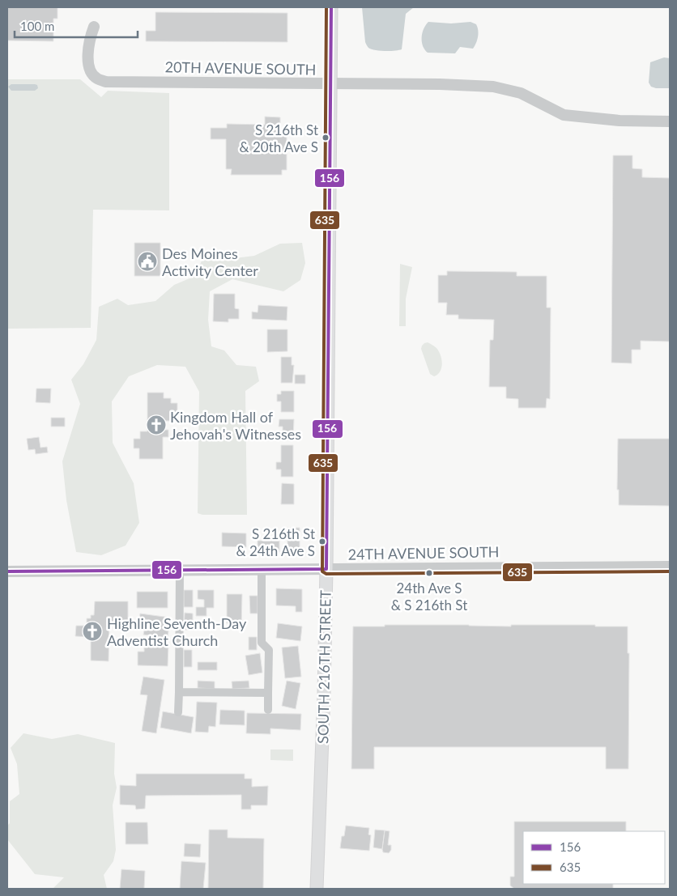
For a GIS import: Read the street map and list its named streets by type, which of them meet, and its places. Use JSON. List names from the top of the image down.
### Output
{
  "streets": {
    "main road": ["SOUTH 216TH STREET"],
    "street": ["20TH AVENUE SOUTH", "24TH AVENUE SOUTH"]
  },
  "crossings": [
    ["20TH AVENUE SOUTH", "SOUTH 216TH STREET"],
    ["24TH AVENUE SOUTH", "SOUTH 216TH STREET"]
  ],
  "places": {
    "other": ["S 216th St & 20th Ave S", "S 216th St & 24th Ave S", "24th Ave S & S 216th St"],
    "public building": ["Des Moines Activity Center"],
    "church": ["Kingdom Hall of Jehovah's Witnesses", "Highline Seventh-Day Adventist Church"]
  },
  "lines": ["transit line 156", "transit line 635"],
  "legend": ["156", "635"],
  "scale_bar": "100 m"
}
